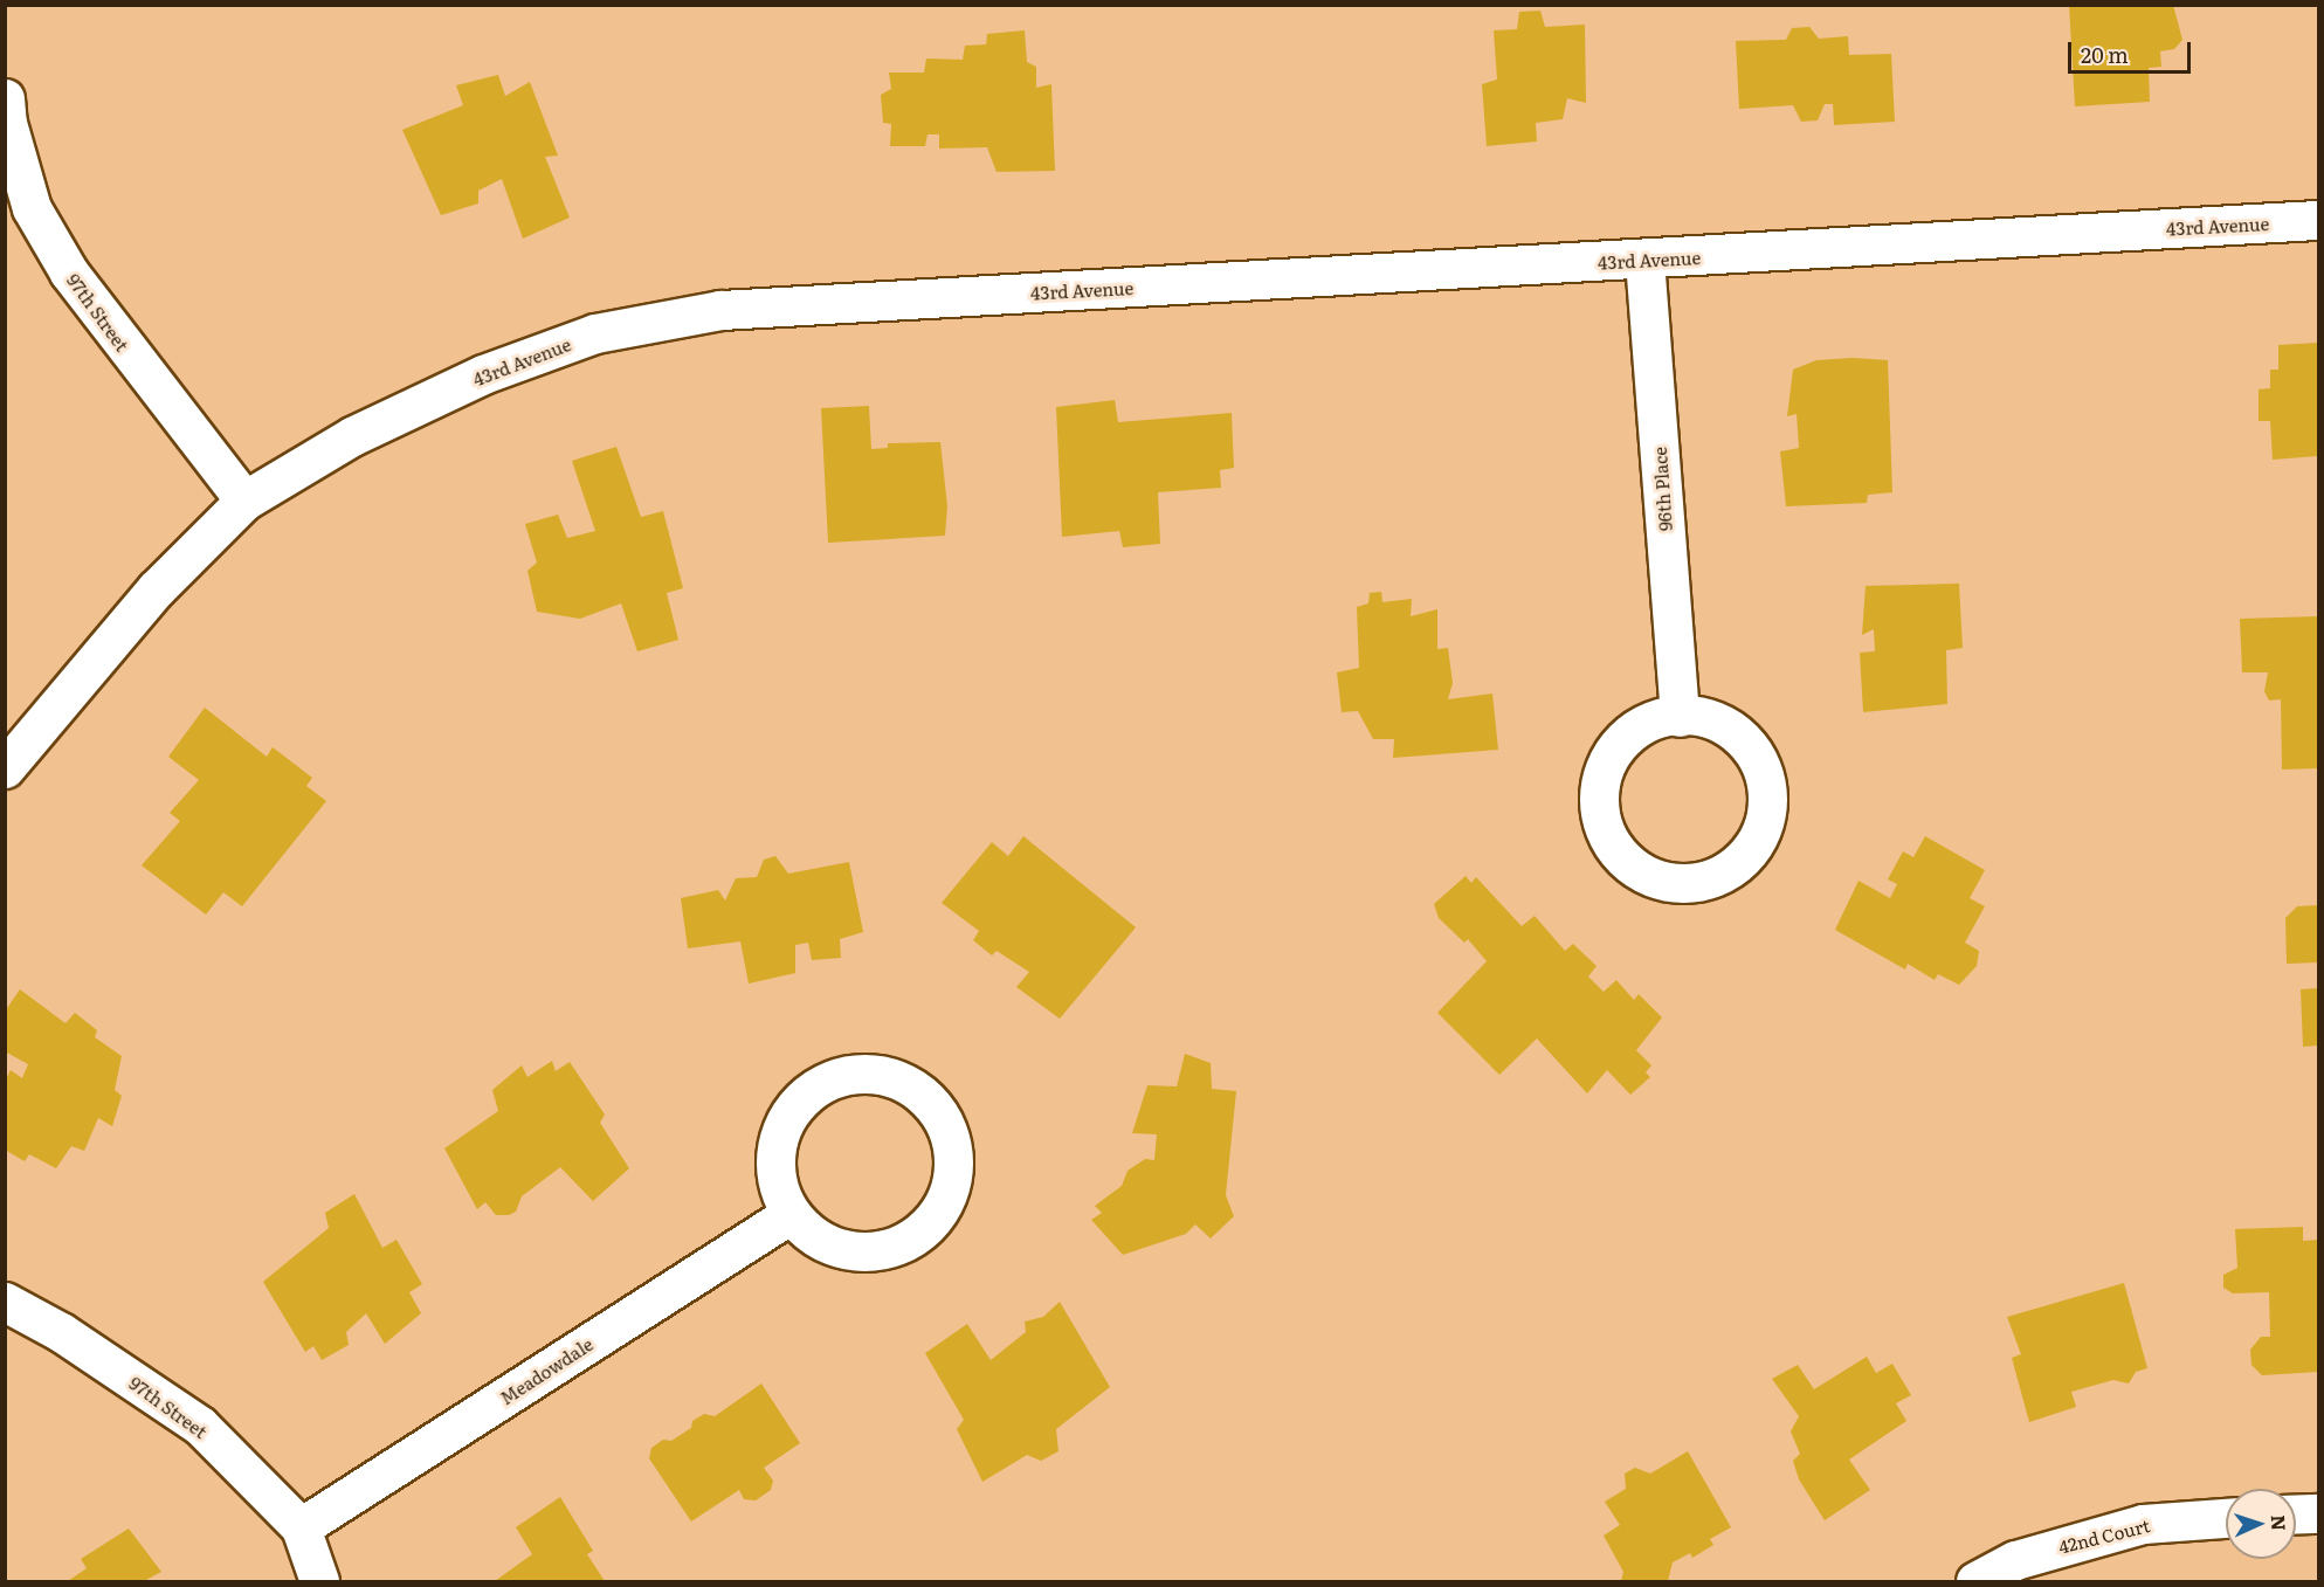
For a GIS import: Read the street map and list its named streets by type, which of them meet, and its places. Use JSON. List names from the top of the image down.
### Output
{
  "streets": {
    "street": [
      "43rd Avenue",
      "97th Street",
      "96th Place",
      "Meadowdale",
      "42nd Court"
    ]
  },
  "crossings": [
    ["43rd Avenue", "97th Street"],
    ["43rd Avenue", "96th Place"],
    ["97th Street", "Meadowdale"]
  ],
  "scale_bar": "20 m",
  "north": "right"
}
